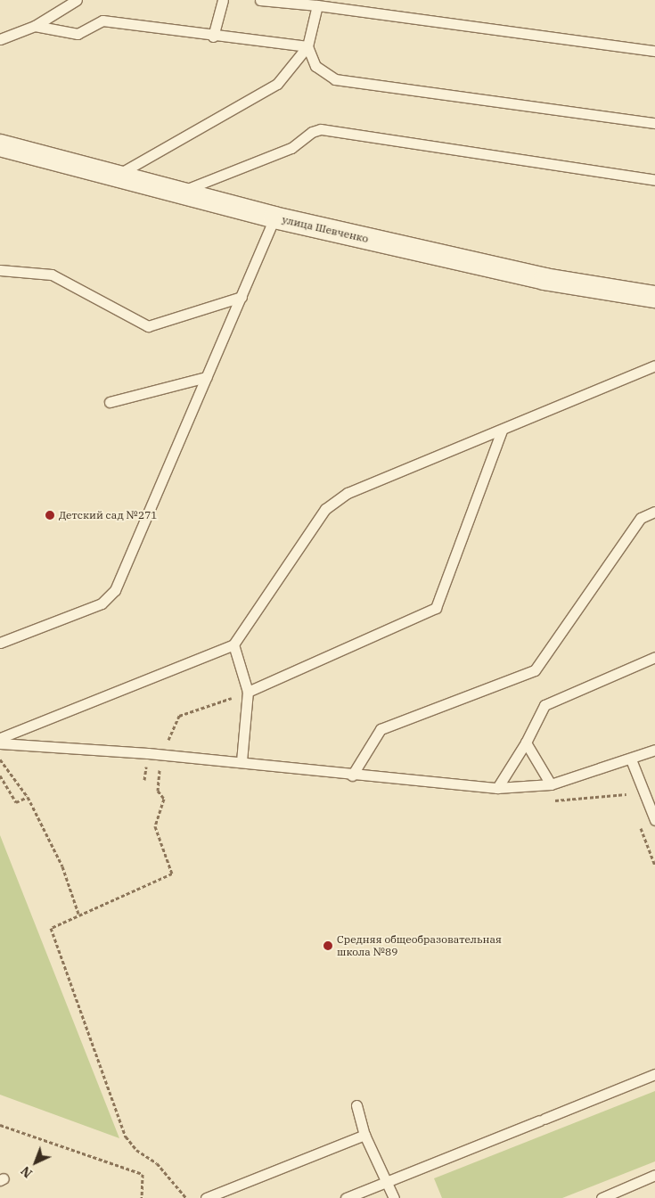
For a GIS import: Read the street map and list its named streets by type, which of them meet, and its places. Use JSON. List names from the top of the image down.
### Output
{
  "streets": {
    "street": ["улица Шевченко"]
  },
  "places": ["Детский сад №271", "Средняя общеобразовательная школа №89"],
  "north": "bottom left"
}
